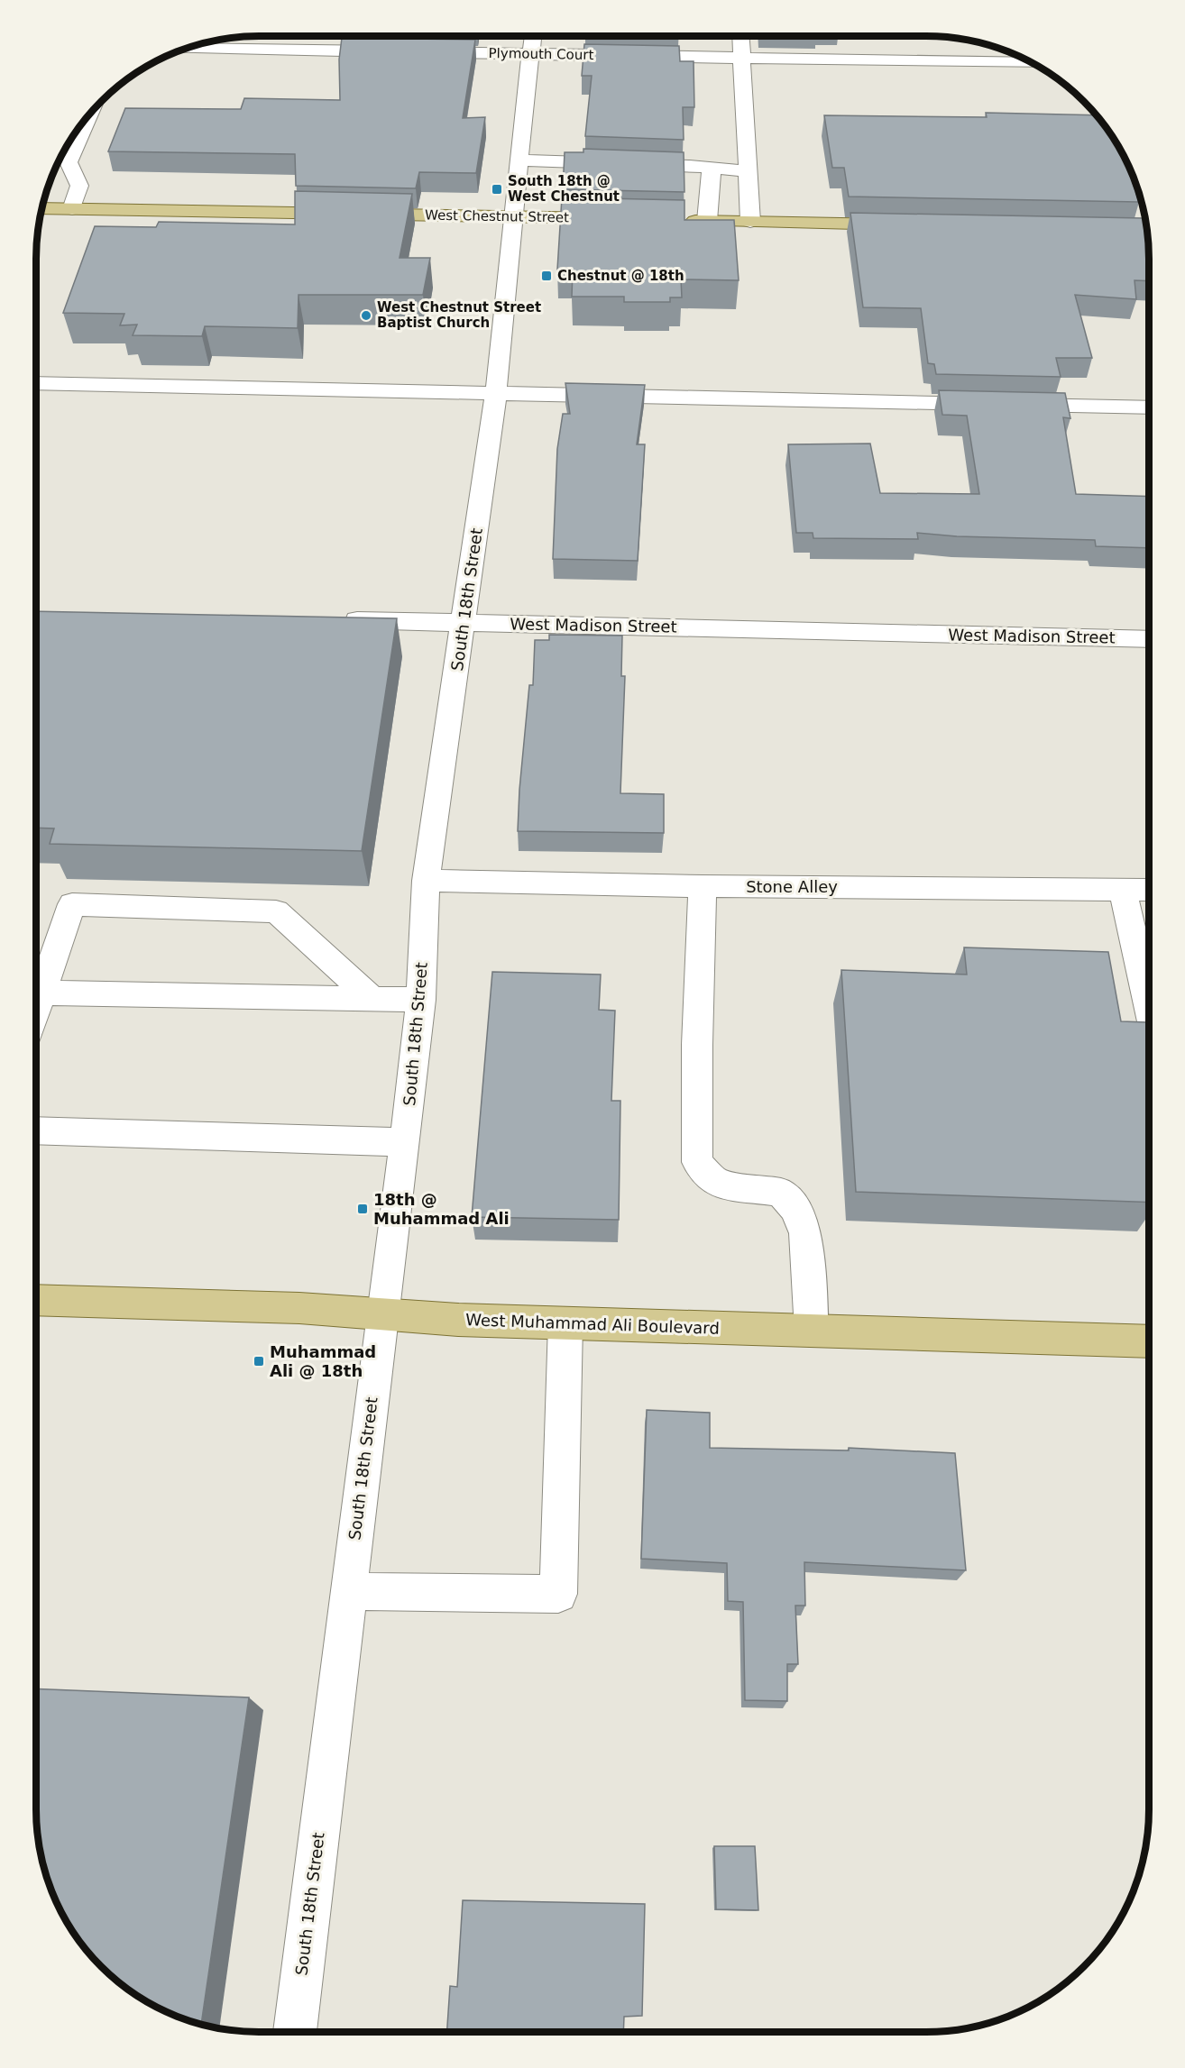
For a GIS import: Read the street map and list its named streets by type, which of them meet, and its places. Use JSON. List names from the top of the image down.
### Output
{
  "streets": {
    "main road": ["West Chestnut Street", "West Muhammad Ali Boulevard"],
    "street": [
      "Plymouth Court",
      "South 18th Street",
      "West Madison Street",
      "Stone Alley"
    ]
  },
  "crossings": [
    ["Plymouth Court", "South 18th Street"],
    ["West Chestnut Street", "South 18th Street"],
    ["South 18th Street", "West Madison Street"],
    ["South 18th Street", "Stone Alley"],
    ["South 18th Street", "West Muhammad Ali Boulevard"]
  ],
  "places": {
    "transit": [
      "South 18th @ West Chestnut",
      "Chestnut @ 18th",
      "18th @ Muhammad Ali",
      "Muhammad Ali @ 18th"
    ],
    "other": ["West Chestnut Street Baptist Church"]
  }
}
